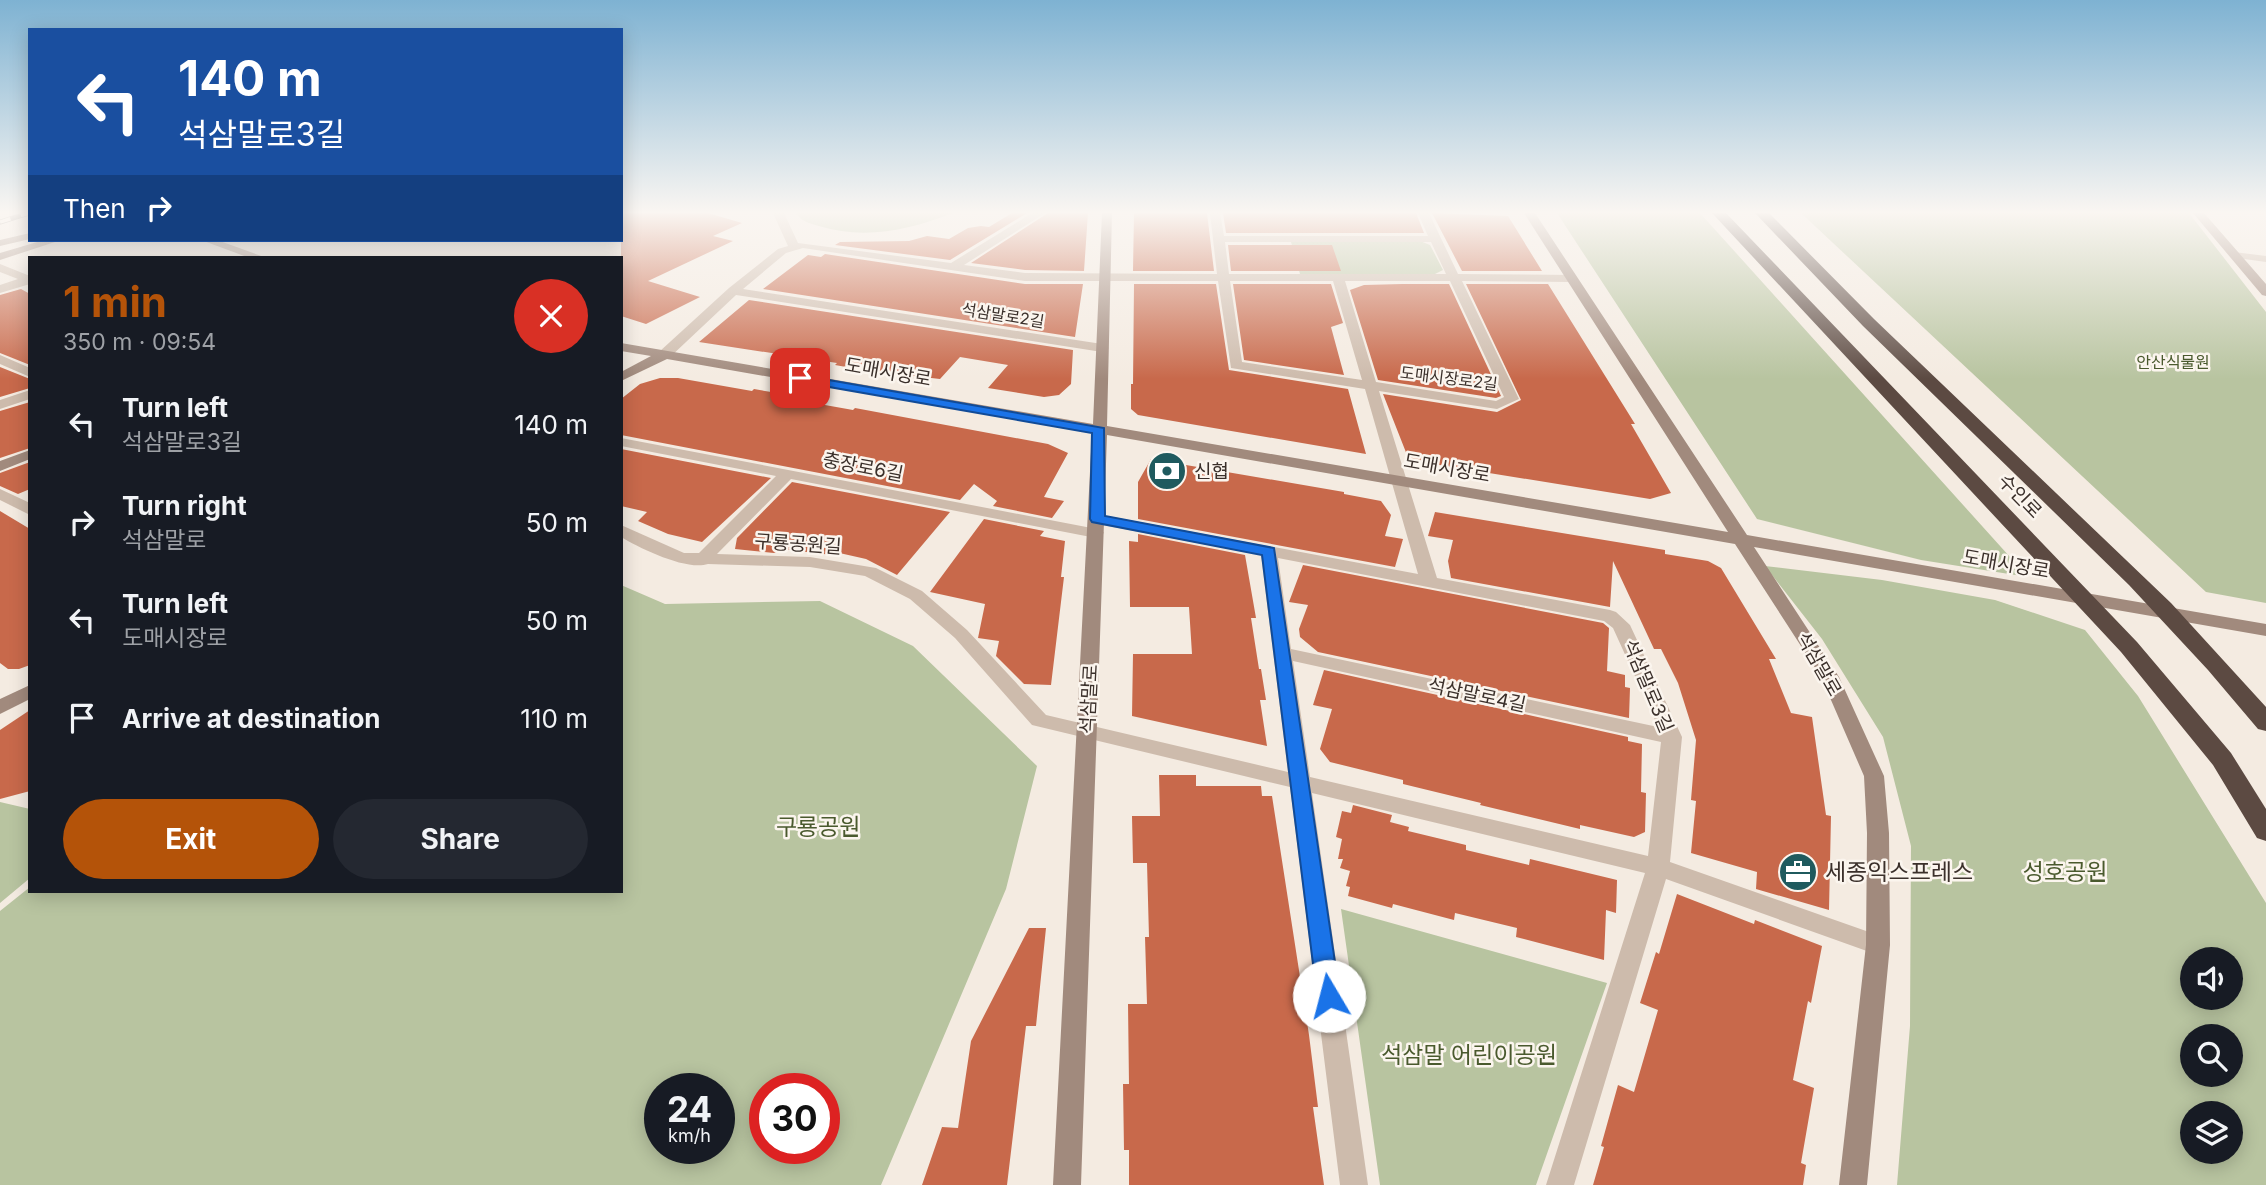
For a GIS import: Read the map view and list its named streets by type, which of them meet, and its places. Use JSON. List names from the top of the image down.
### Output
{
  "streets": {
    "highway": ["수인로"],
    "street": [
      "석삼말로2길",
      "도매시장로",
      "도매시장로2길",
      "충장로6길",
      "구룡공원길",
      "석삼말로",
      "석삼말로3길",
      "석삼말로4길"
    ]
  },
  "crossings": [
    ["석삼말로2길", "석삼말로"],
    ["도매시장로", "도매시장로2길"],
    ["도매시장로", "석삼말로"],
    ["도매시장로2길", "석삼말로3길"],
    ["충장로6길", "석삼말로"],
    ["충장로6길", "석삼말로3길"],
    ["구룡공원길", "석삼말로"],
    ["석삼말로", "석삼말로3길"],
    ["석삼말로3길", "석삼말로4길"]
  ],
  "parks": [
    "안산식물원",
    "구룡공원",
    "성호공원",
    "석삼말 어린이공원"
  ],
  "places": {
    "bank": ["신협"],
    "office": ["세종익스프레스"]
  },
  "page": {
    "turn": ["140 m", "석삼말로3길"],
    "then": "Then",
    "heading": ["1 min", "350 m · 09:54"],
    "list": [
      {
        "name": "Turn left",
        "note": "석삼말로3길",
        "value": "140 m"
      },
      {
        "name": "Turn right",
        "note": "석삼말로",
        "value": "50 m"
      },
      {
        "name": "Turn left",
        "note": "도매시장로",
        "value": "50 m"
      },
      {
        "name": "Arrive at destination",
        "value": "110 m"
      }
    ],
    "buttons": ["Exit", "Share"],
    "speed": "24 km/h",
    "limit": "30"
  }
}
